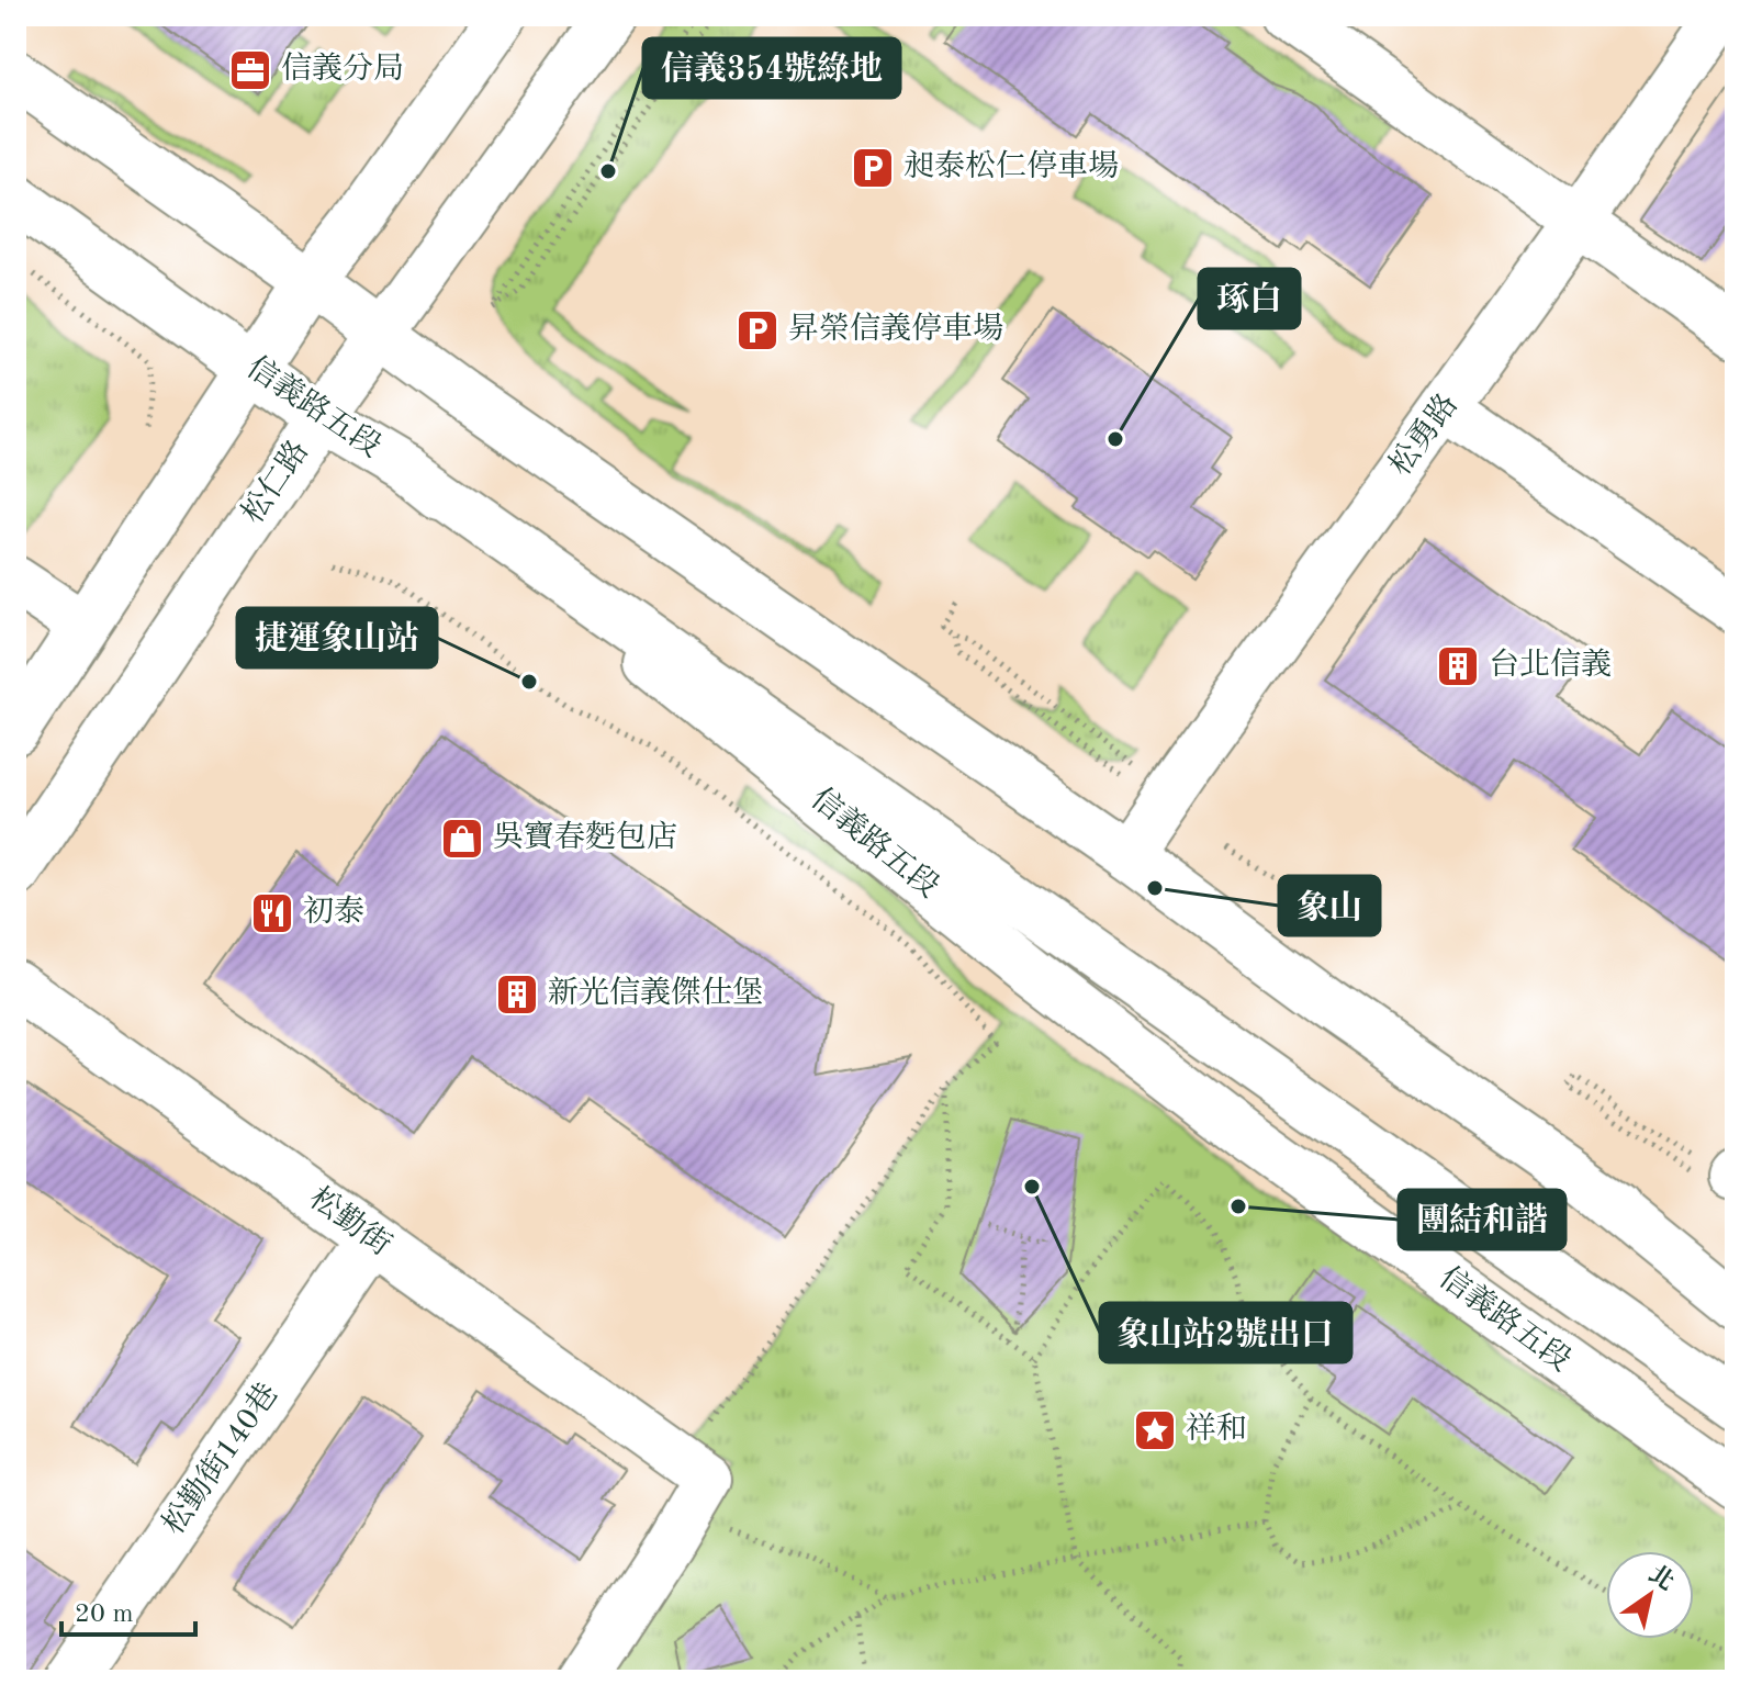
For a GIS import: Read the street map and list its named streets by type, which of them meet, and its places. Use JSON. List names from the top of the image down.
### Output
{
  "streets": {
    "main road": [
      "信義路五段",
      "松勇路",
      "松仁路",
      "松勤街",
      "松勤街140巷"
    ]
  },
  "crossings": [
    ["信義路五段", "松仁路"],
    ["松勤街", "松勤街140巷"]
  ],
  "places": {
    "office": ["信義分局"],
    "parking": ["昶泰松仁停車場", "昇榮信義停車場"],
    "other": [
      "信義354號綠地",
      "琢白",
      "捷運象山站",
      "象山",
      "象山站2號出口",
      "團結和諧"
    ],
    "building": ["台北信義", "新光信義傑仕堡"],
    "shop": ["吳寶春麫包店"],
    "restaurant": ["初泰"],
    "place": ["祥和"]
  },
  "scale_bar": "20 m",
  "north": "top right"
}
